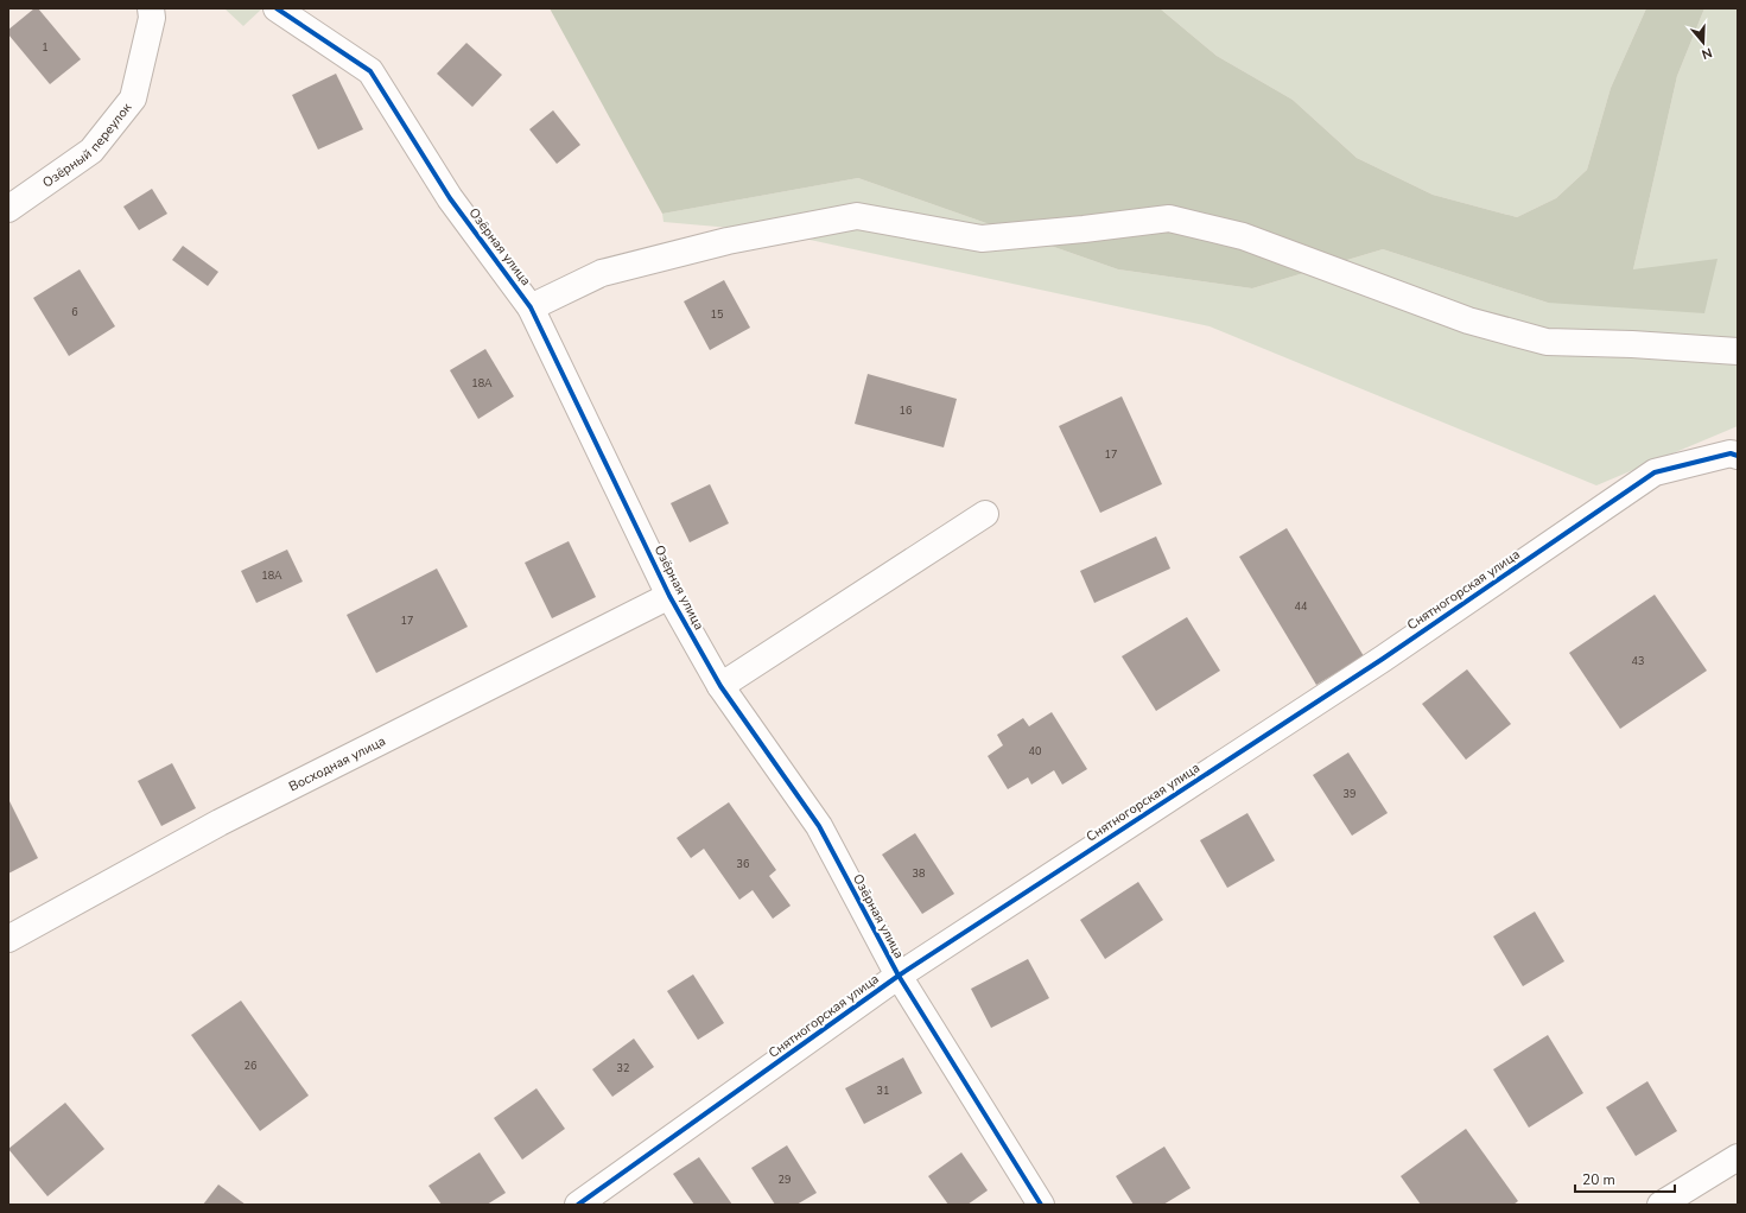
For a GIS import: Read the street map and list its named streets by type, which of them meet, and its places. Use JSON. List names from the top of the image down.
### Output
{
  "streets": {
    "street": [
      "Озёрный переулок",
      "Озёрная улица",
      "Снятногорская улица",
      "Восходная улица"
    ]
  },
  "crossings": [
    ["Озёрная улица", "Снятногорская улица"],
    ["Озёрная улица", "Восходная улица"]
  ],
  "house_numbers": [
    "1",
    "6",
    "15",
    "18А",
    "16",
    "17",
    "18А",
    "44",
    "17",
    "43",
    "40",
    "39",
    "36",
    "38",
    "26",
    "32",
    "31",
    "29"
  ],
  "scale_bar": "20 m",
  "north": "bottom"
}
